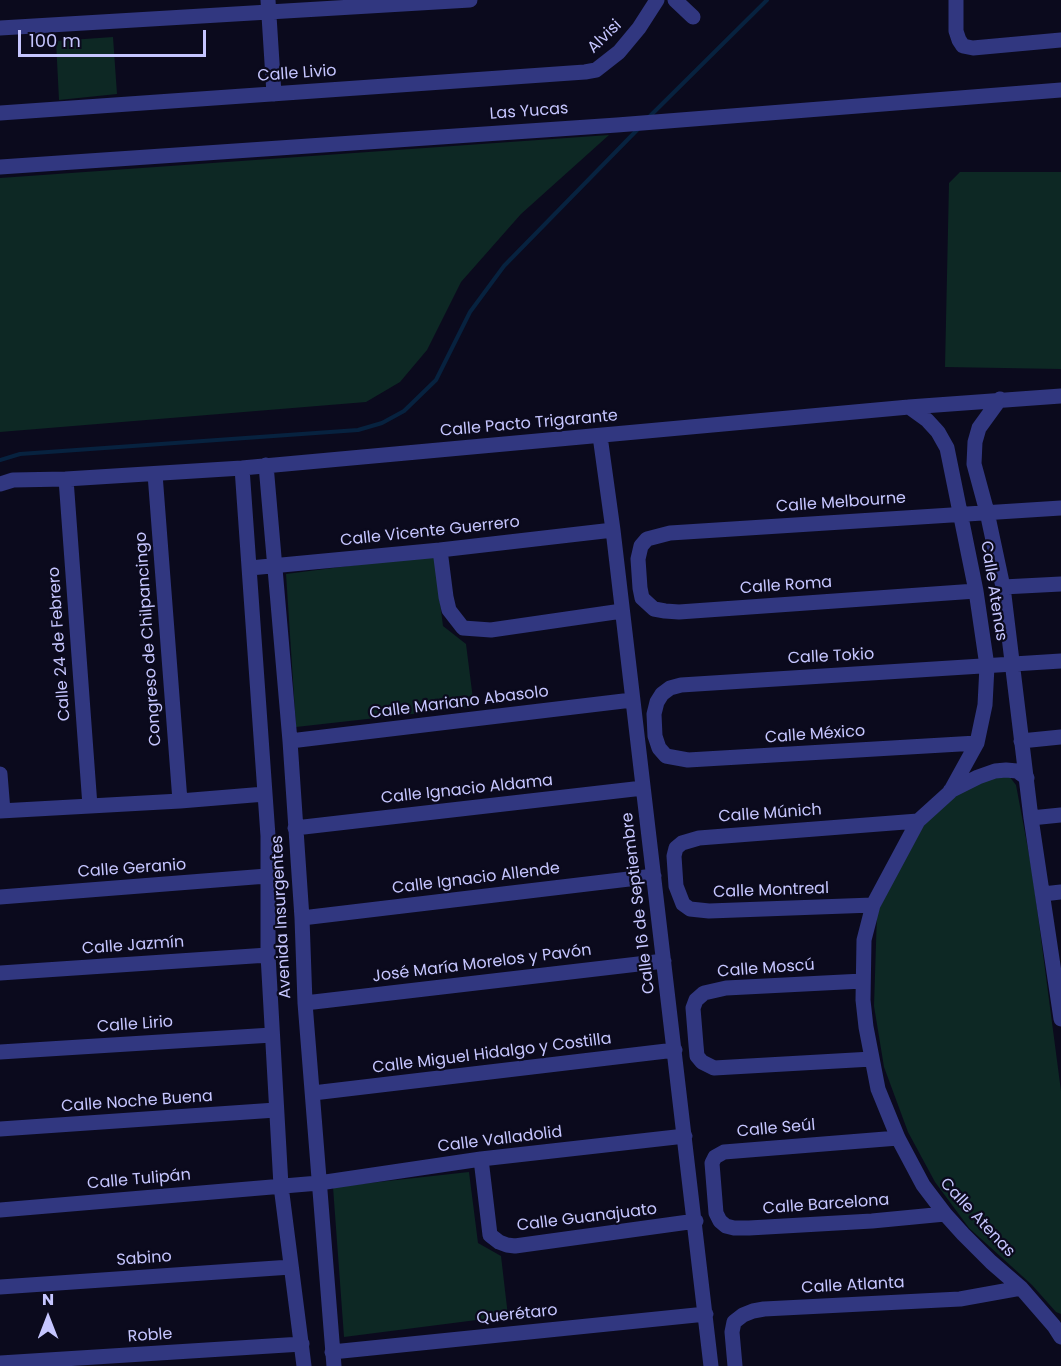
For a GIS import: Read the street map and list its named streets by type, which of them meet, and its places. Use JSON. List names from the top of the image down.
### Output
{
  "streets": {
    "street": [
      "Alvisi",
      "Calle Livio",
      "Las Yucas",
      "Calle Pacto Trigarante",
      "Calle Melbourne",
      "Calle Vicente Guerrero",
      "Calle Roma",
      "Calle Atenas",
      "Congreso de Chilpancingo",
      "Calle 24 de Febrero",
      "Calle Tokio",
      "Calle Mariano Abasolo",
      "Calle México",
      "Calle Ignacio Aldama",
      "Calle Múnich",
      "Calle Geranio",
      "Calle Ignacio Allende",
      "Calle Montreal",
      "Calle 16 de Septiembre",
      "Avenida Insurgentes",
      "Calle Jazmín",
      "José María Morelos y Pavón",
      "Calle Moscú",
      "Calle Lirio",
      "Calle Miguel Hidalgo y Costilla",
      "Calle Noche Buena",
      "Calle Seúl",
      "Calle Valladolid",
      "Calle Tulipán",
      "Calle Barcelona",
      "Calle Guanajuato",
      "Sabino",
      "Calle Atlanta",
      "Querétaro",
      "Roble"
    ]
  },
  "crossings": [
    ["Alvisi", "Calle Livio"],
    ["Calle Pacto Trigarante", "Calle Atenas"],
    ["Calle Pacto Trigarante", "Congreso de Chilpancingo"],
    ["Calle Pacto Trigarante", "Calle 24 de Febrero"],
    ["Calle Pacto Trigarante", "Calle 16 de Septiembre"],
    ["Calle Pacto Trigarante", "Avenida Insurgentes"],
    ["Calle Melbourne", "Calle Roma"],
    ["Calle Melbourne", "Calle Atenas"],
    ["Calle Vicente Guerrero", "Calle 16 de Septiembre"],
    ["Calle Vicente Guerrero", "Avenida Insurgentes"],
    ["Calle Roma", "Calle Atenas"],
    ["Calle Atenas", "Calle Tokio"],
    ["Calle Atenas", "Calle México"],
    ["Calle Atenas", "Calle Múnich"],
    ["Calle Atenas", "Calle Montreal"],
    ["Calle Atenas", "Calle Moscú"],
    ["Calle Atenas", "Calle Seúl"],
    ["Calle Atenas", "Calle Barcelona"],
    ["Calle Atenas", "Calle Atlanta"],
    ["Calle Tokio", "Calle México"],
    ["Calle Mariano Abasolo", "Calle 16 de Septiembre"],
    ["Calle Mariano Abasolo", "Avenida Insurgentes"],
    ["Calle Ignacio Aldama", "Calle 16 de Septiembre"],
    ["Calle Ignacio Aldama", "Avenida Insurgentes"],
    ["Calle Múnich", "Calle Montreal"],
    ["Calle Geranio", "Avenida Insurgentes"],
    ["Calle Ignacio Allende", "Calle 16 de Septiembre"],
    ["Calle Ignacio Allende", "Avenida Insurgentes"],
    ["Calle 16 de Septiembre", "José María Morelos y Pavón"],
    ["Calle 16 de Septiembre", "Calle Miguel Hidalgo y Costilla"],
    ["Calle 16 de Septiembre", "Calle Valladolid"],
    ["Calle 16 de Septiembre", "Calle Guanajuato"],
    ["Calle 16 de Septiembre", "Querétaro"],
    ["Avenida Insurgentes", "Calle Jazmín"],
    ["Avenida Insurgentes", "José María Morelos y Pavón"],
    ["Avenida Insurgentes", "Calle Lirio"],
    ["Avenida Insurgentes", "Calle Miguel Hidalgo y Costilla"],
    ["Avenida Insurgentes", "Calle Noche Buena"],
    ["Avenida Insurgentes", "Calle Valladolid"],
    ["Avenida Insurgentes", "Calle Tulipán"],
    ["Avenida Insurgentes", "Sabino"],
    ["Avenida Insurgentes", "Querétaro"],
    ["Avenida Insurgentes", "Roble"],
    ["Calle Seúl", "Calle Barcelona"],
    ["Calle Valladolid", "Calle Tulipán"],
    ["Calle Valladolid", "Calle Guanajuato"]
  ],
  "scale_bar": "100 m",
  "north": "top"
}
